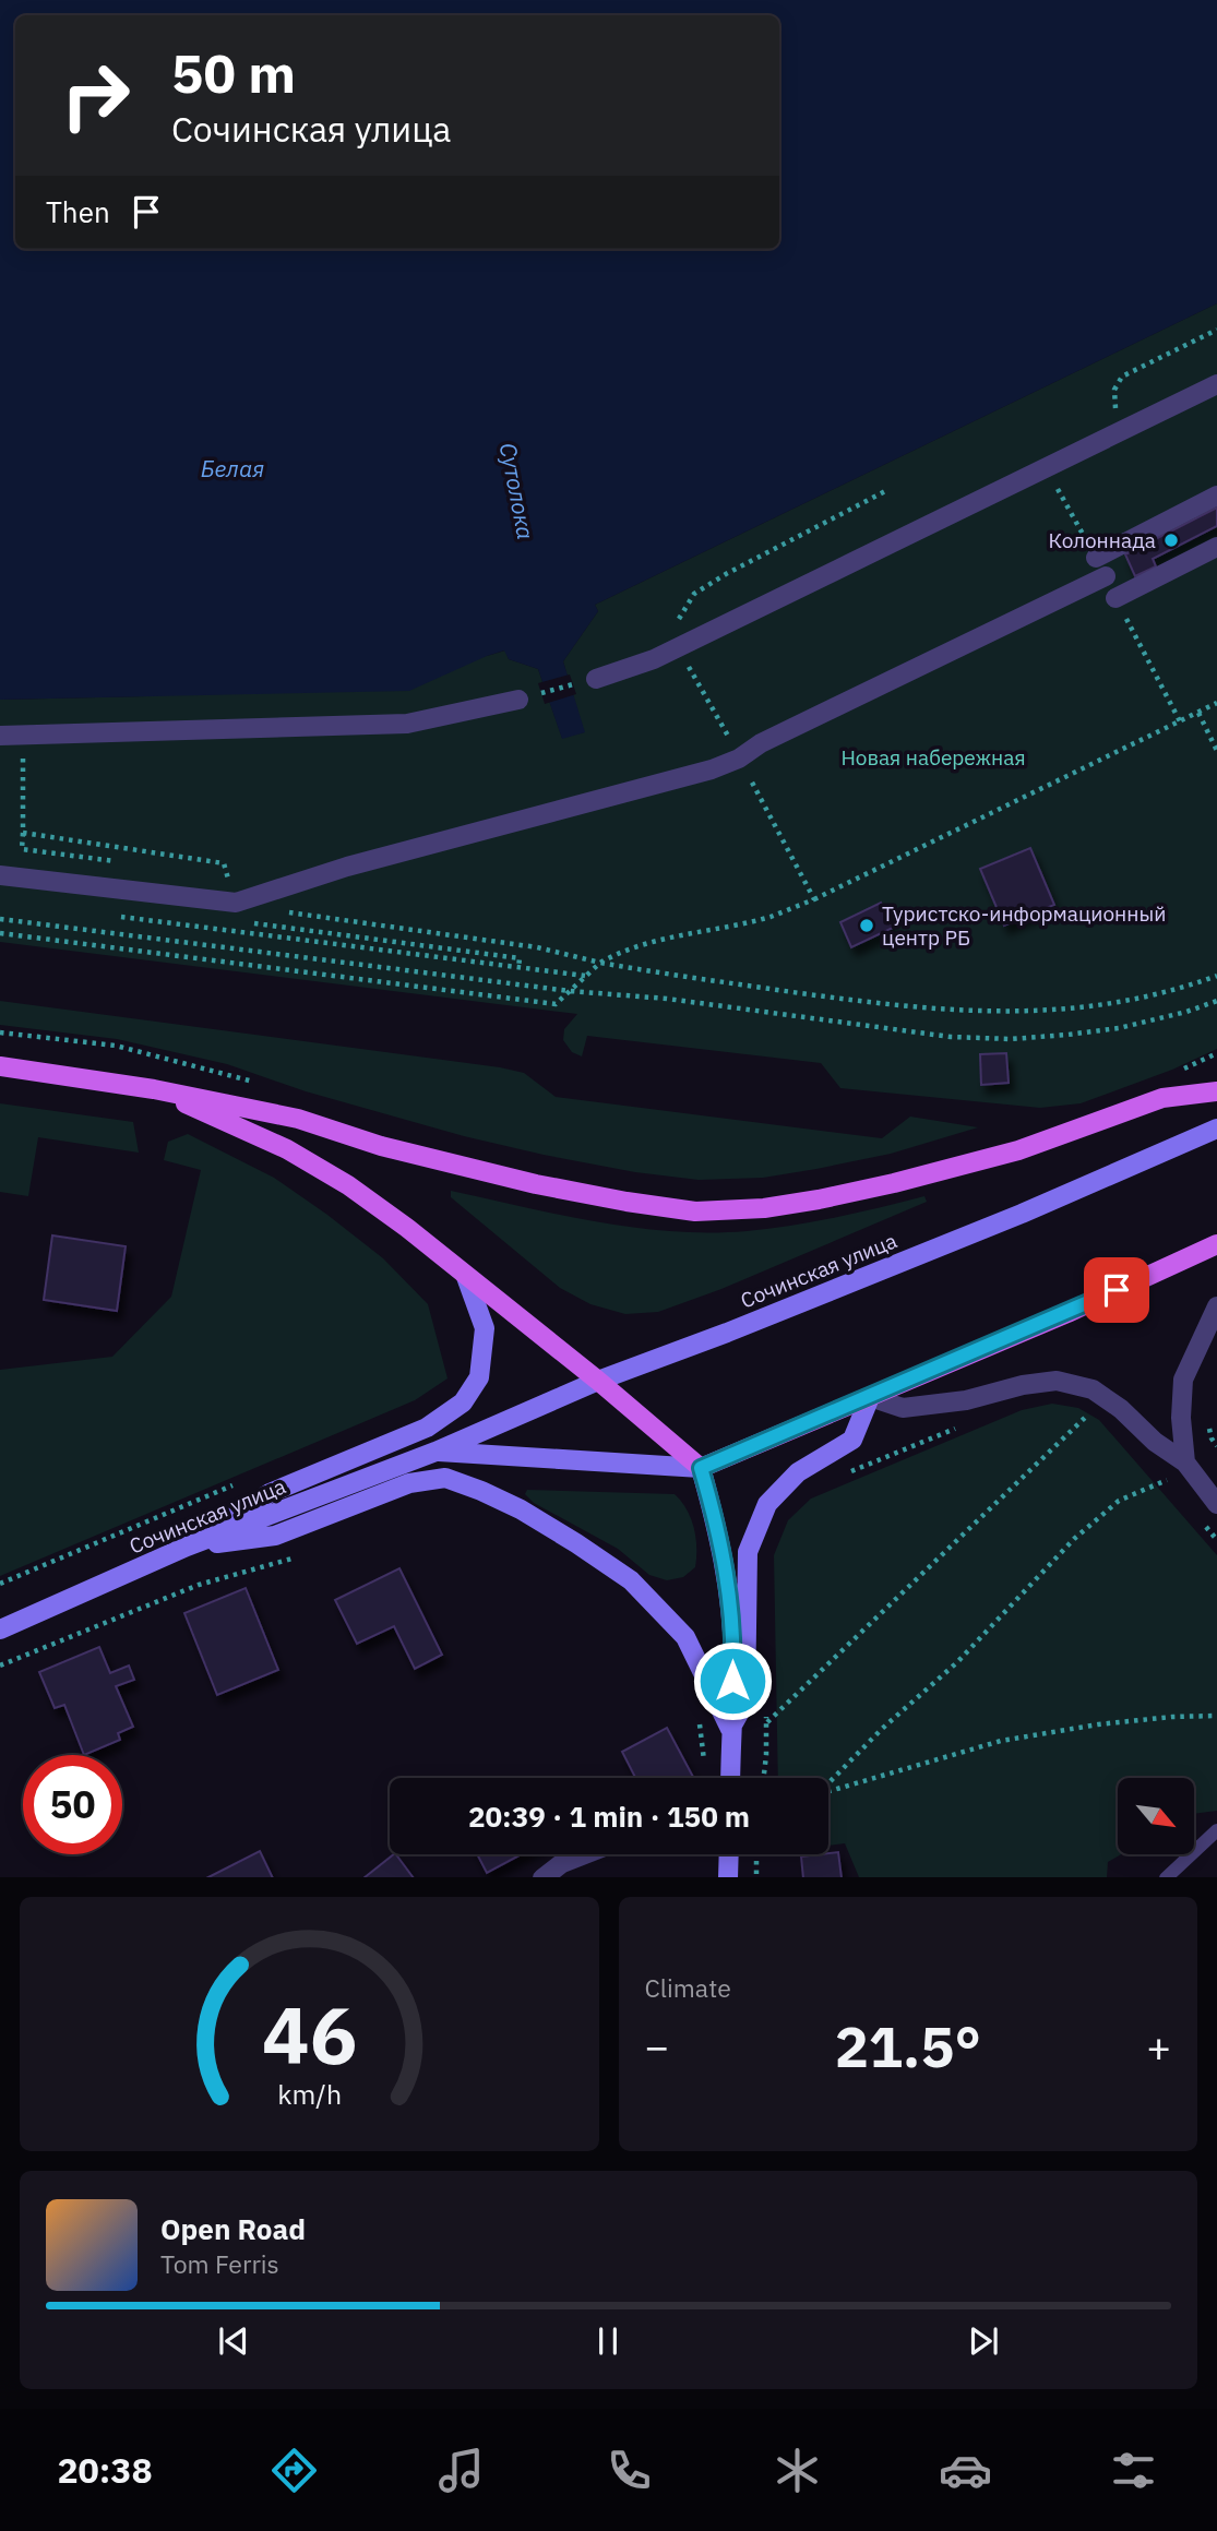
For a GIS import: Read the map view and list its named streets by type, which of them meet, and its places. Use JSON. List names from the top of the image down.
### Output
{
  "streets": {
    "main road": ["Сочинская улица"]
  },
  "water": ["Белая", "Сутолока"],
  "parks": ["Новая набережная"],
  "places": ["Колоннада", "Туристско-информационный центр РБ"],
  "north": "bottom right",
  "page": {
    "turn": ["50 m", "Сочинская улица"],
    "then": "Then",
    "limit": "50",
    "trip": "20:39 · 1 min · 150 m",
    "tile": "Climate",
    "heat": ["−", "21.5°", "+"],
    "song": ["Open Road", "Tom Ferris"],
    "tabs": "20:38",
    "gauge": ["46", "km/h"]
  }
}
